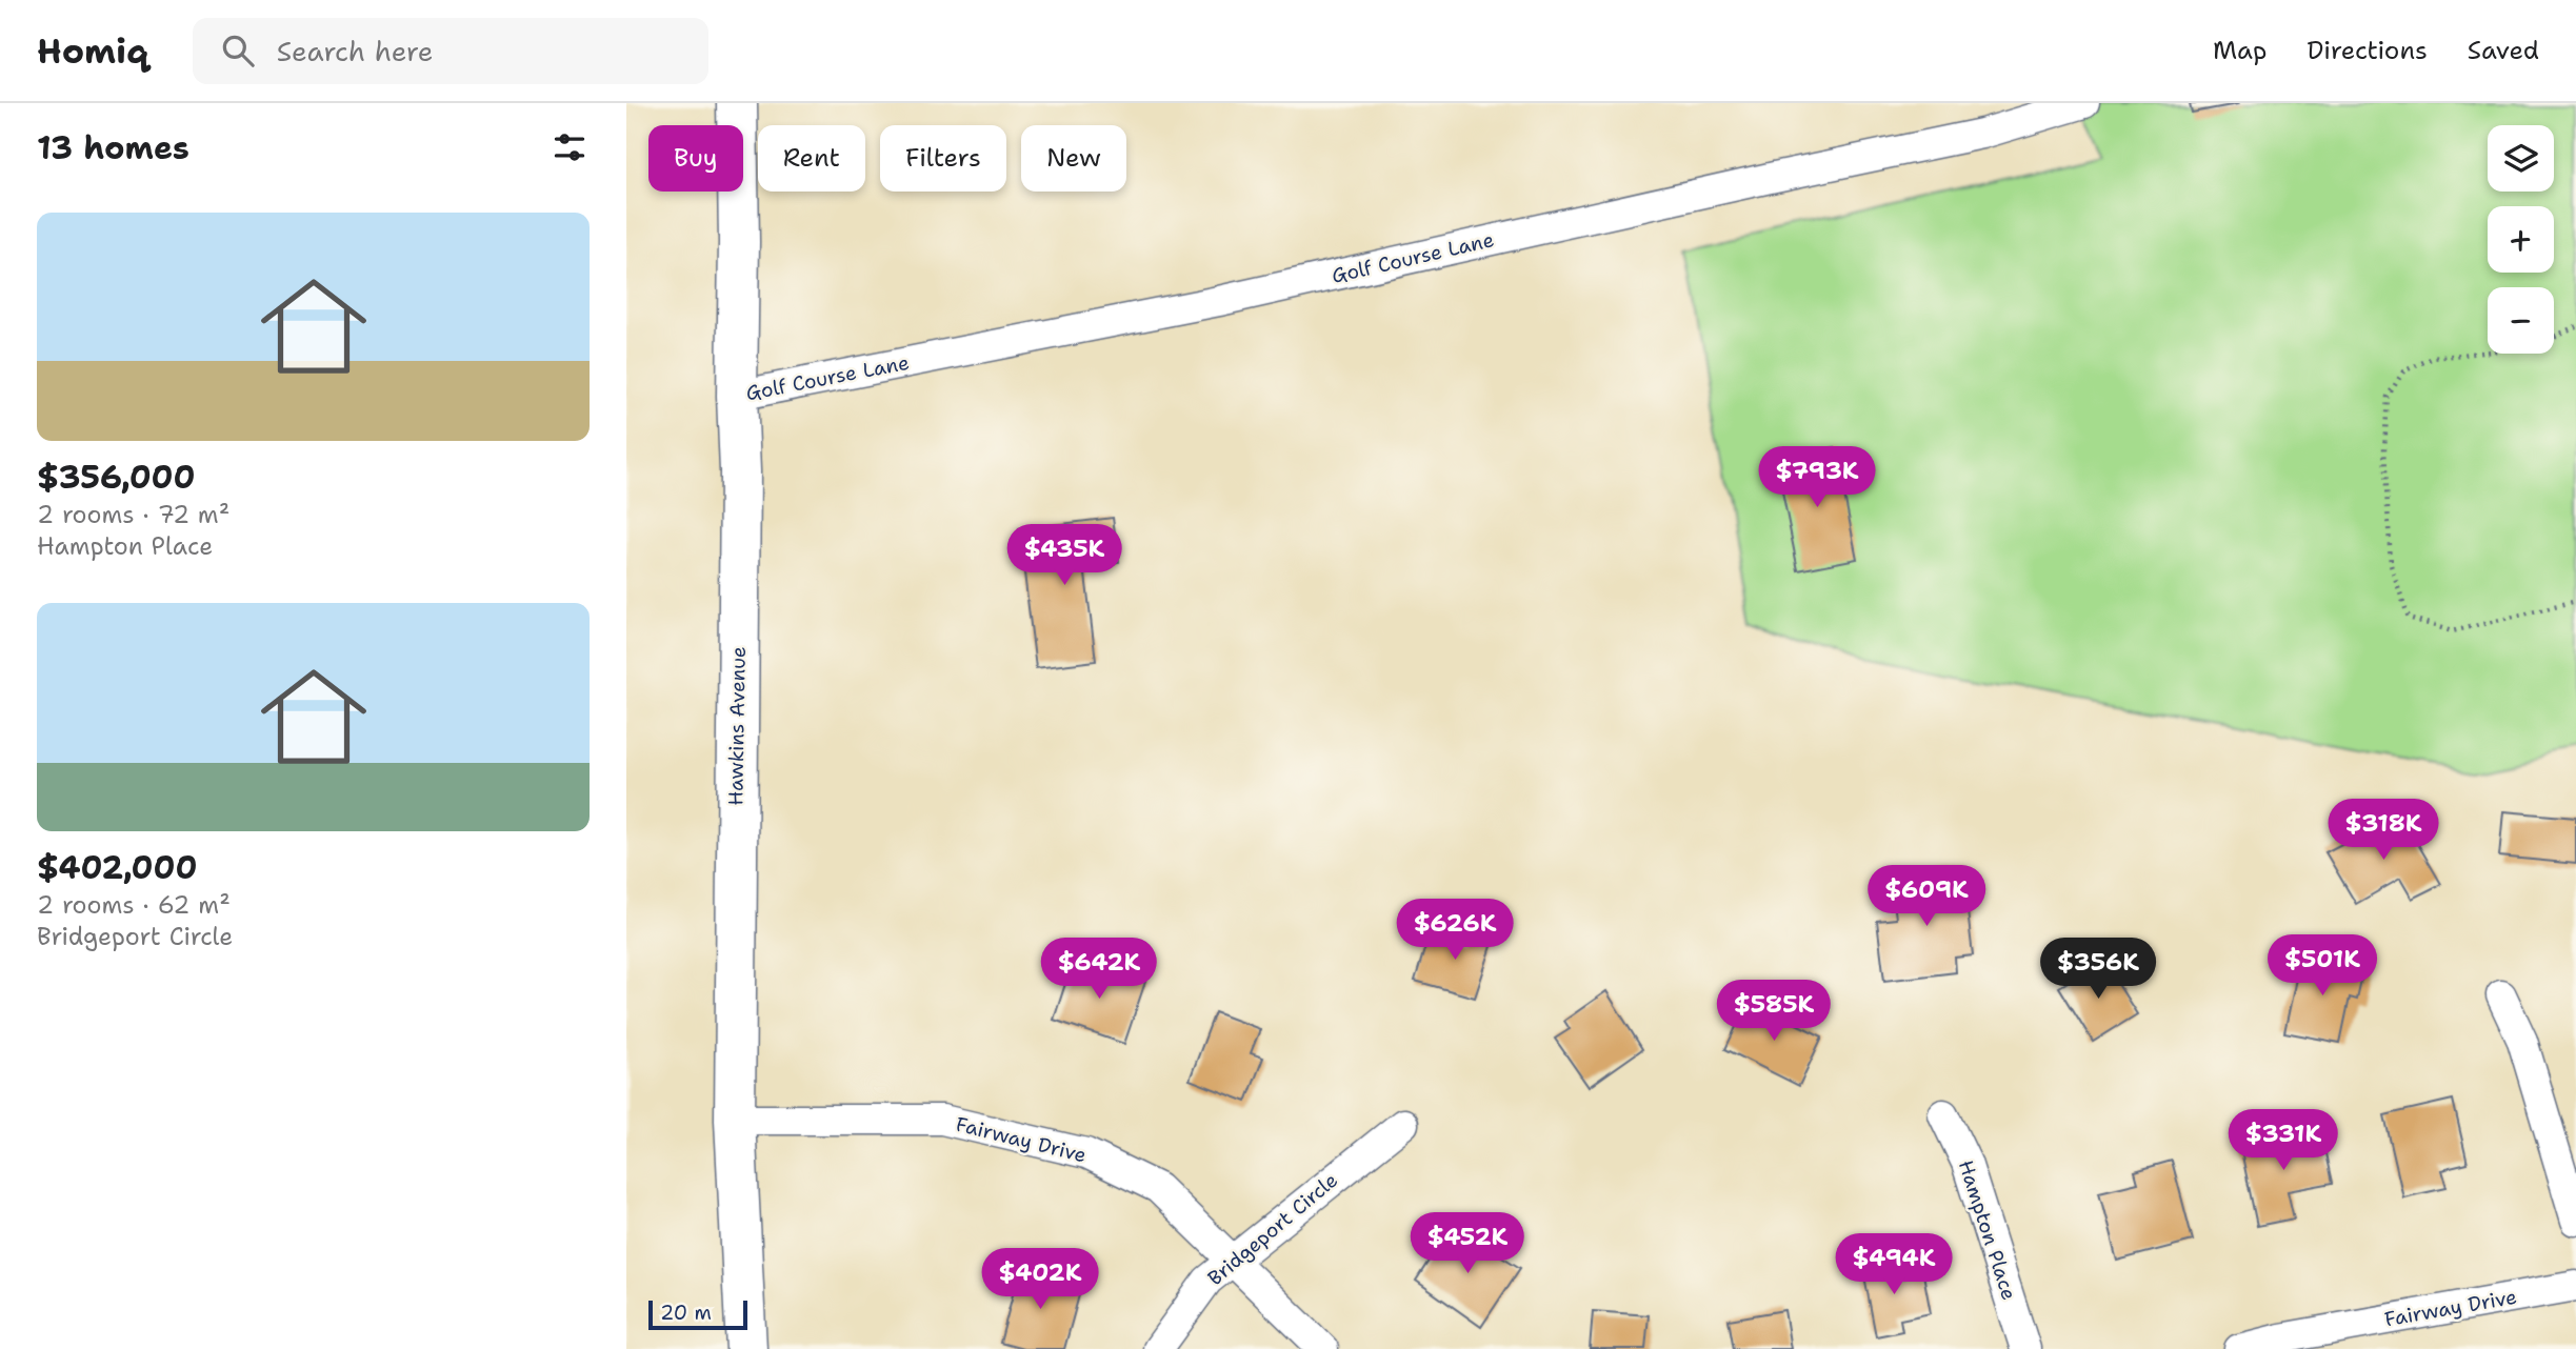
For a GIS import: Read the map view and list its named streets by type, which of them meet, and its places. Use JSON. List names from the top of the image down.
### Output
{
  "streets": {
    "main road": ["Hawkins Avenue"],
    "street": [
      "Golf Course Lane",
      "Fairway Drive",
      "Bridgeport Circle",
      "Hampton Place"
    ]
  },
  "crossings": [
    ["Golf Course Lane", "Hawkins Avenue"],
    ["Hawkins Avenue", "Fairway Drive"],
    ["Fairway Drive", "Bridgeport Circle"]
  ],
  "scale_bar": "20 m",
  "page": {
    "header": "Homiq",
    "search": "Search here",
    "nav": ["Map", "Directions", "Saved"],
    "heading": "13 homes",
    "map_buttons": ["+", "−"],
    "chip": [
      "Buy",
      "Rent",
      "Filters",
      "New"
    ],
    "list": [
      {
        "name": "$356,000",
        "note": "2 rooms · 72 m² · Hampton Place"
      },
      {
        "name": "$402,000",
        "note": "2 rooms · 62 m² · Bridgeport Circle"
      }
    ],
    "price": [
      "$793K",
      "$435K",
      "$318K",
      "$609K",
      "$626K",
      "$501K",
      "$642K",
      "$356K",
      "$585K",
      "$331K",
      "$452K",
      "$494K",
      "$402K"
    ],
    "scale": "20 m"
  }
}
